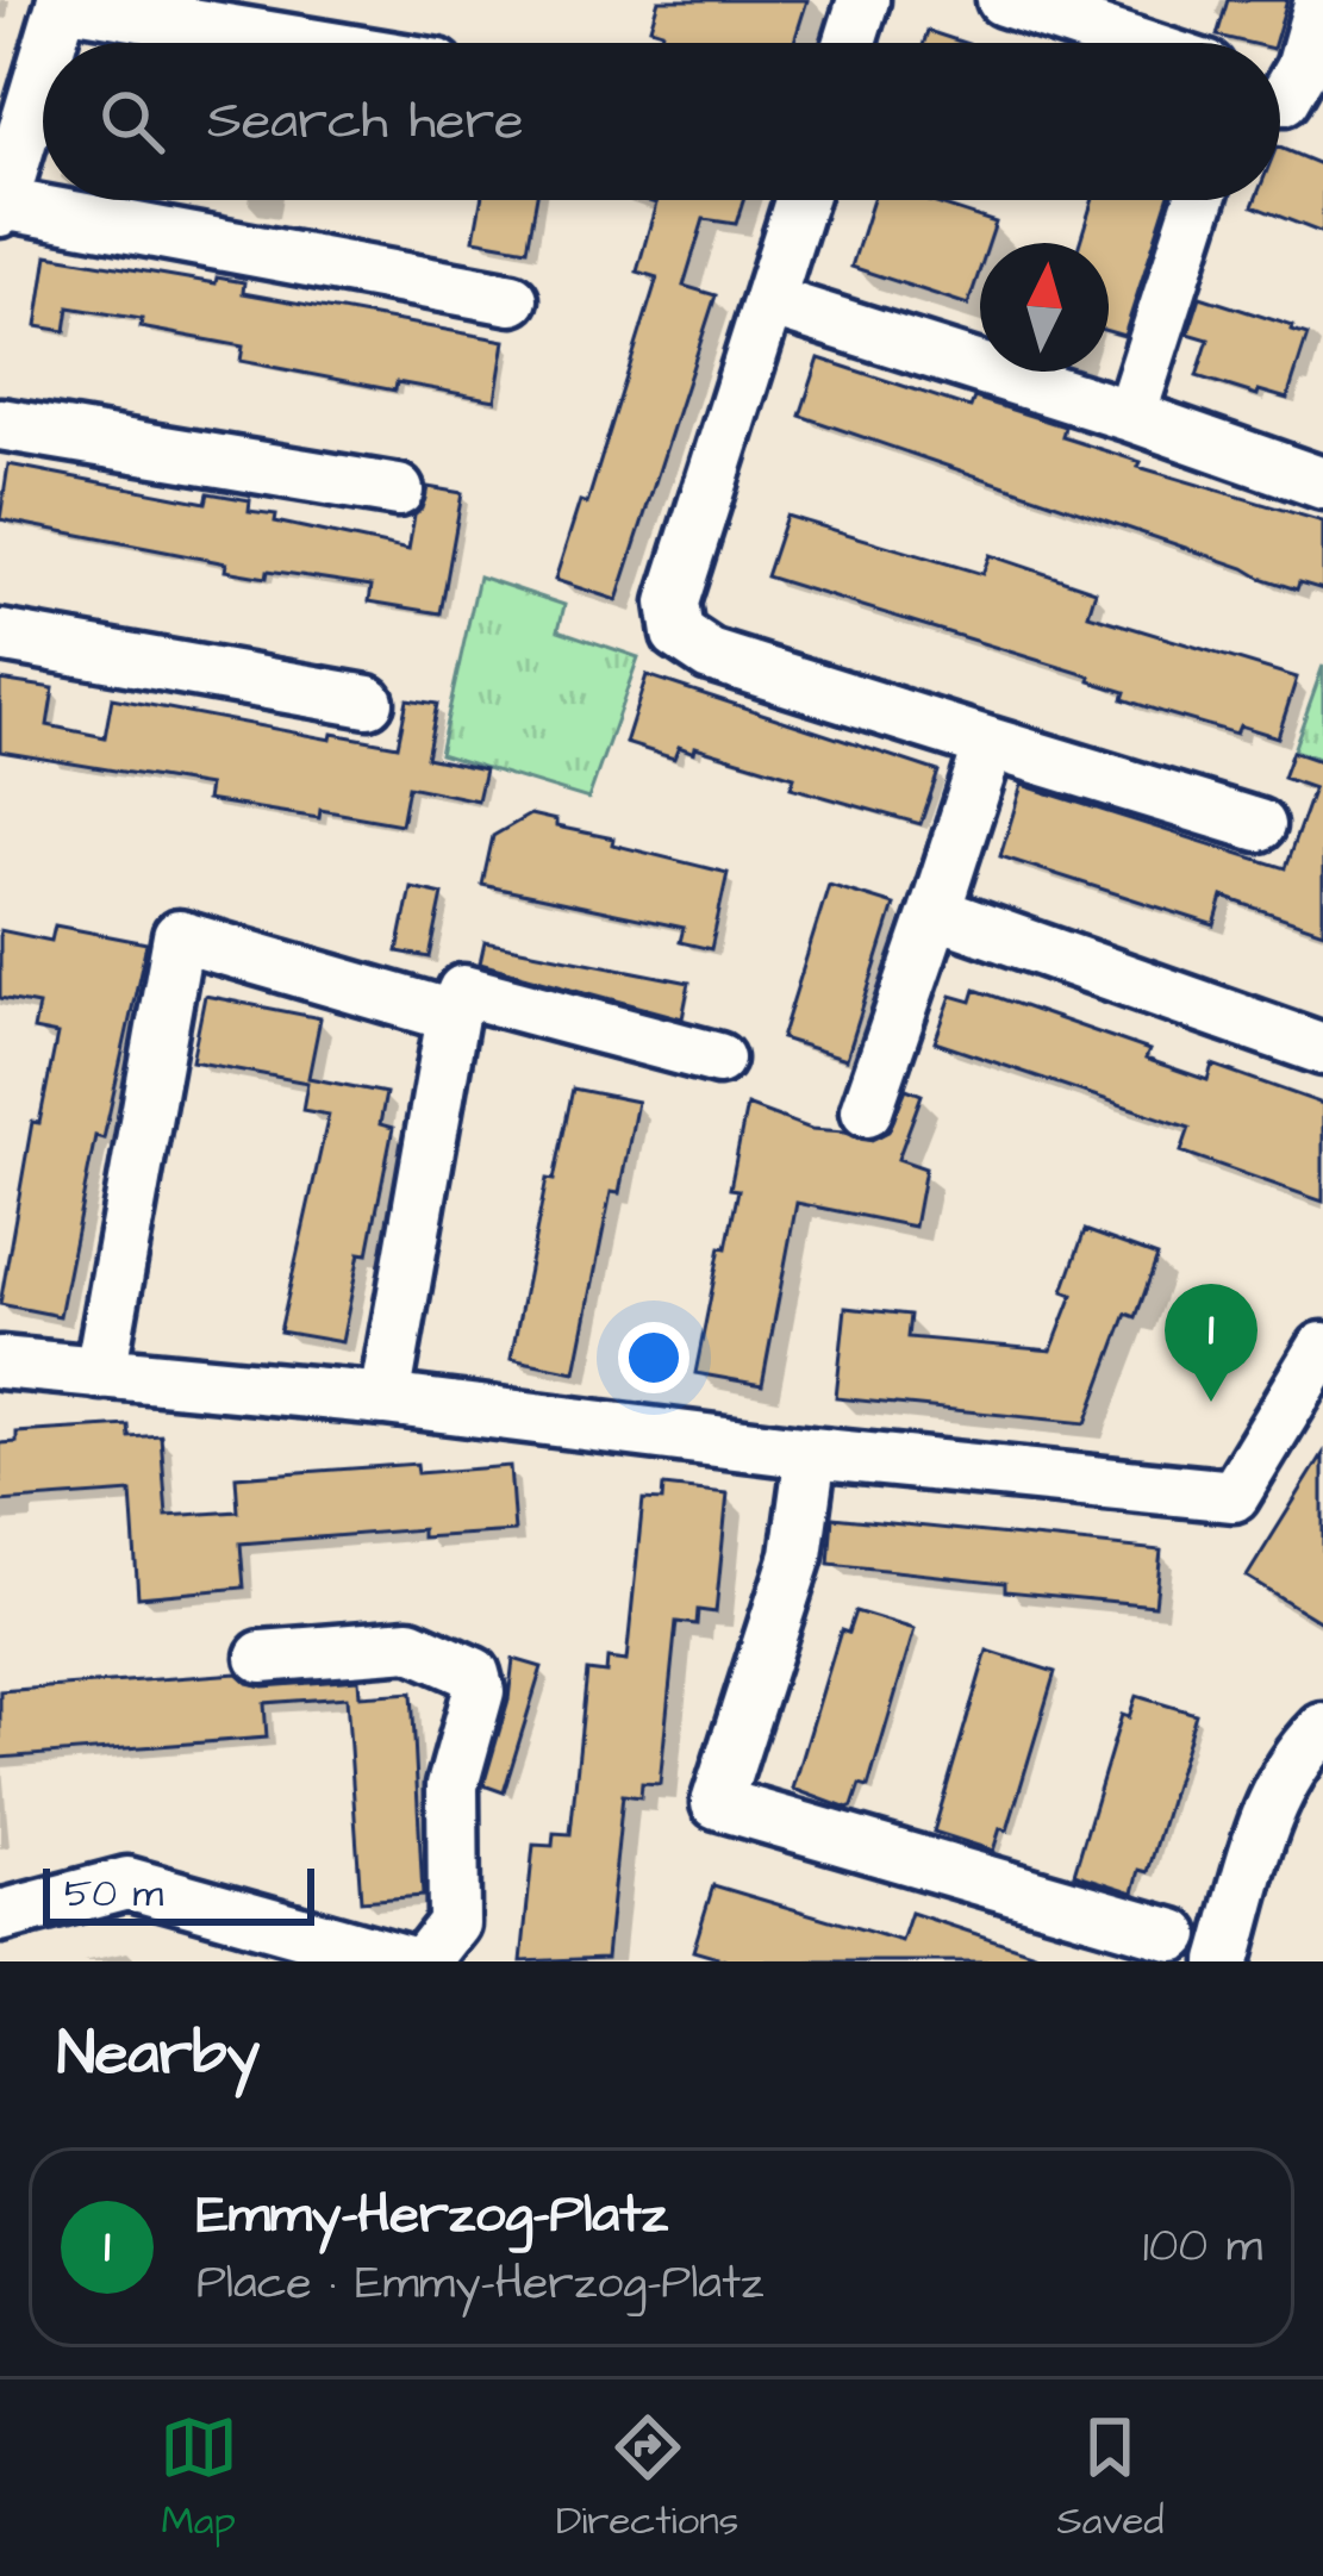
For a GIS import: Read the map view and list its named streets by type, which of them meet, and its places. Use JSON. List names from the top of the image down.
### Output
{
  "scale_bar": "50 m",
  "north": "top",
  "page": {
    "search": "Search here",
    "pins": "1",
    "scale": "50 m",
    "heading": "Nearby",
    "list": [
      {
        "mark": "1",
        "name": "Emmy-Herzog-Platz",
        "note": "Place · Emmy-Herzog-Platz",
        "value": "100 m"
      }
    ],
    "nav": ["Map", "Directions", "Saved"]
  }
}
